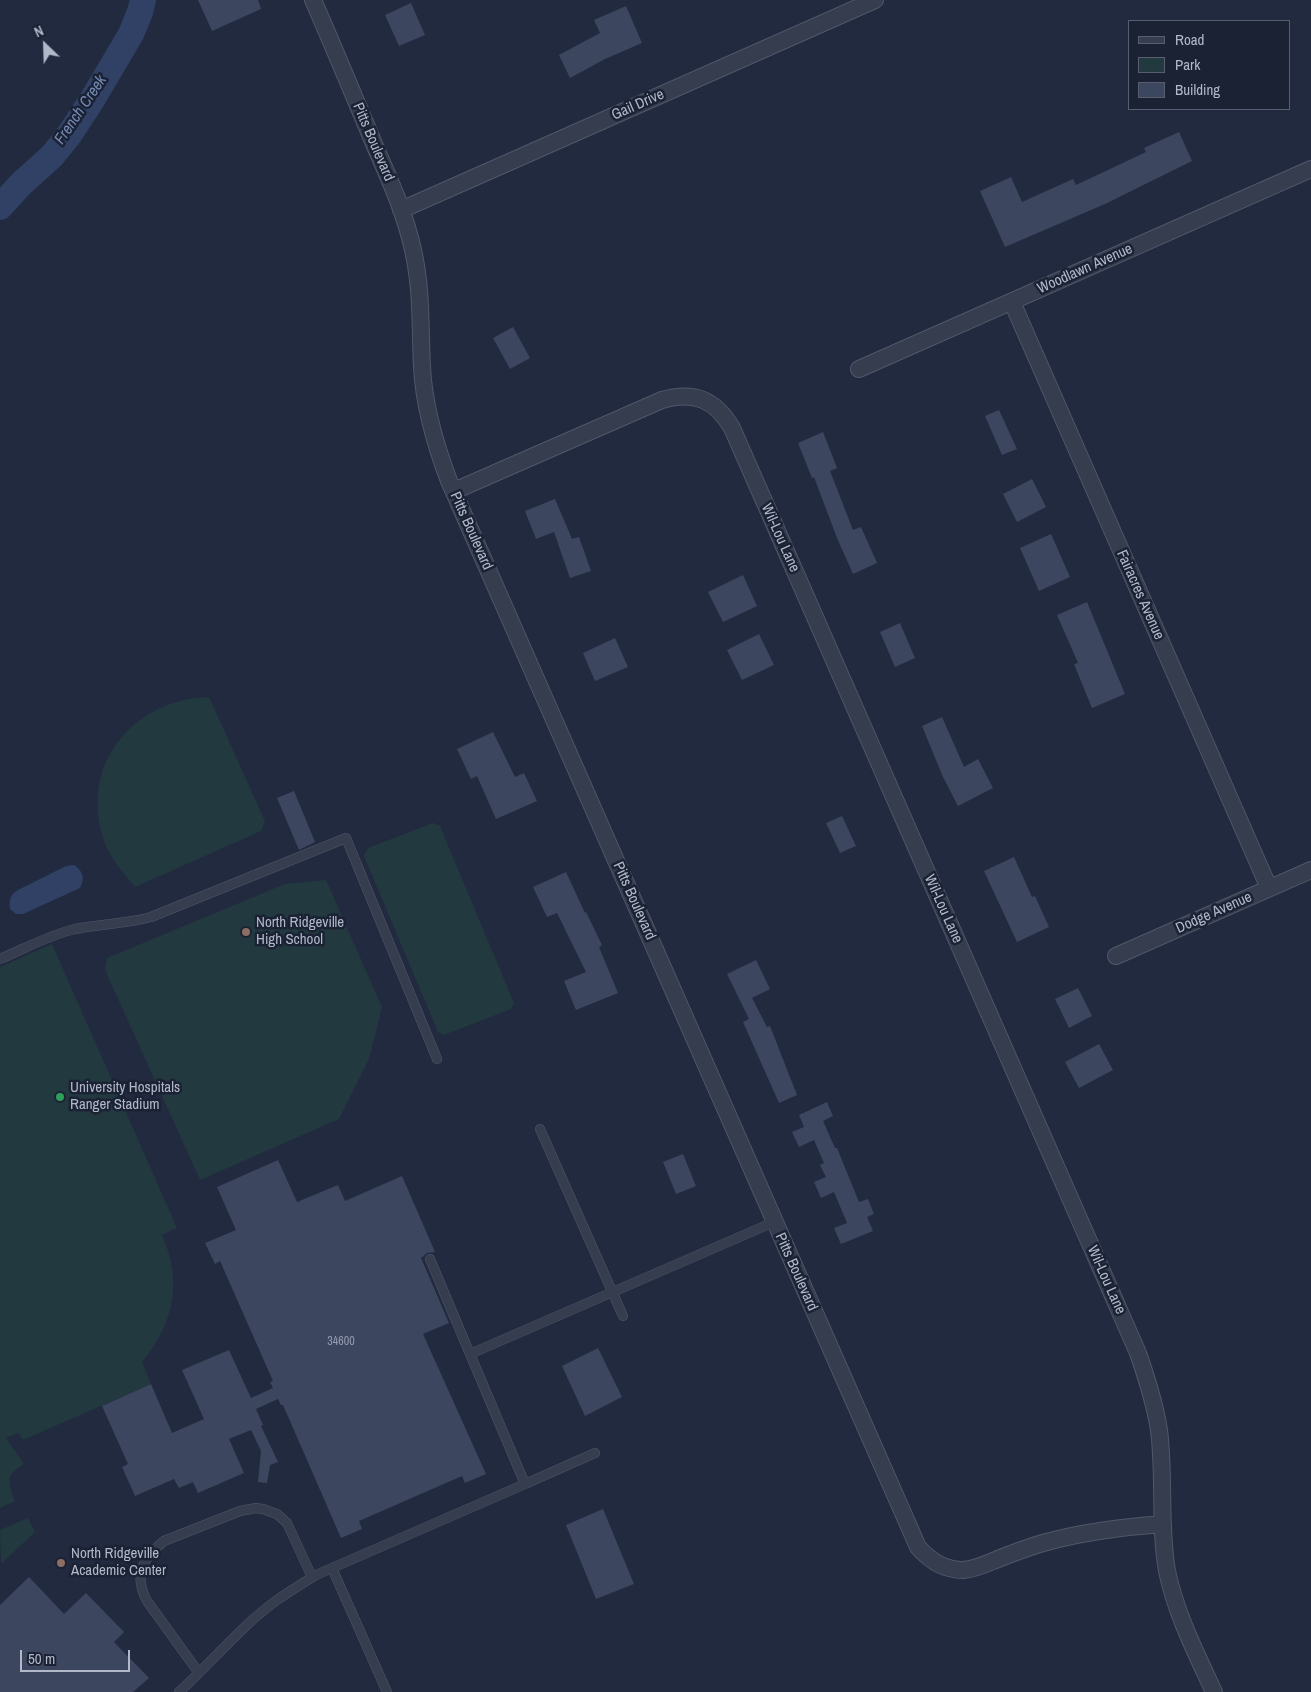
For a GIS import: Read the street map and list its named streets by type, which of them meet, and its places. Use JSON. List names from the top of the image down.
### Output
{
  "streets": {
    "street": [
      "Gail Drive",
      "Pitts Boulevard",
      "Woodlawn Avenue",
      "Wil-Lou Lane",
      "Fairacres Avenue",
      "Dodge Avenue"
    ]
  },
  "crossings": [
    ["Gail Drive", "Pitts Boulevard"],
    ["Pitts Boulevard", "Wil-Lou Lane"],
    ["Woodlawn Avenue", "Fairacres Avenue"],
    ["Fairacres Avenue", "Dodge Avenue"]
  ],
  "water": ["French Creek"],
  "places": ["North Ridgeville High School", "University Hospitals Ranger Stadium", "North Ridgeville Academic Center"],
  "house_numbers": ["34600"],
  "legend": ["Road", "Park", "Building"],
  "scale_bar": "50 m",
  "north": "top left"
}
